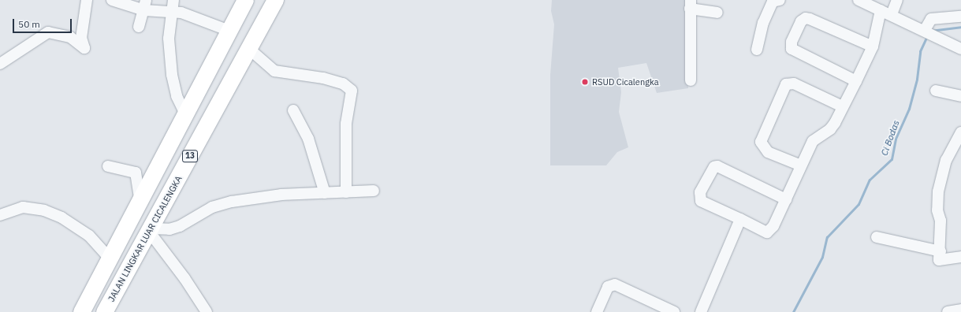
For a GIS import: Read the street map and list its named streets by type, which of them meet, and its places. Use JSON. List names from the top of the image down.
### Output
{
  "streets": {
    "highway": ["13", "JALAN LINGKAR LUAR CICALENGKA"]
  },
  "water": ["Ci Bodas"],
  "places": ["RSUD Cicalengka"],
  "scale_bar": "50 m"
}
